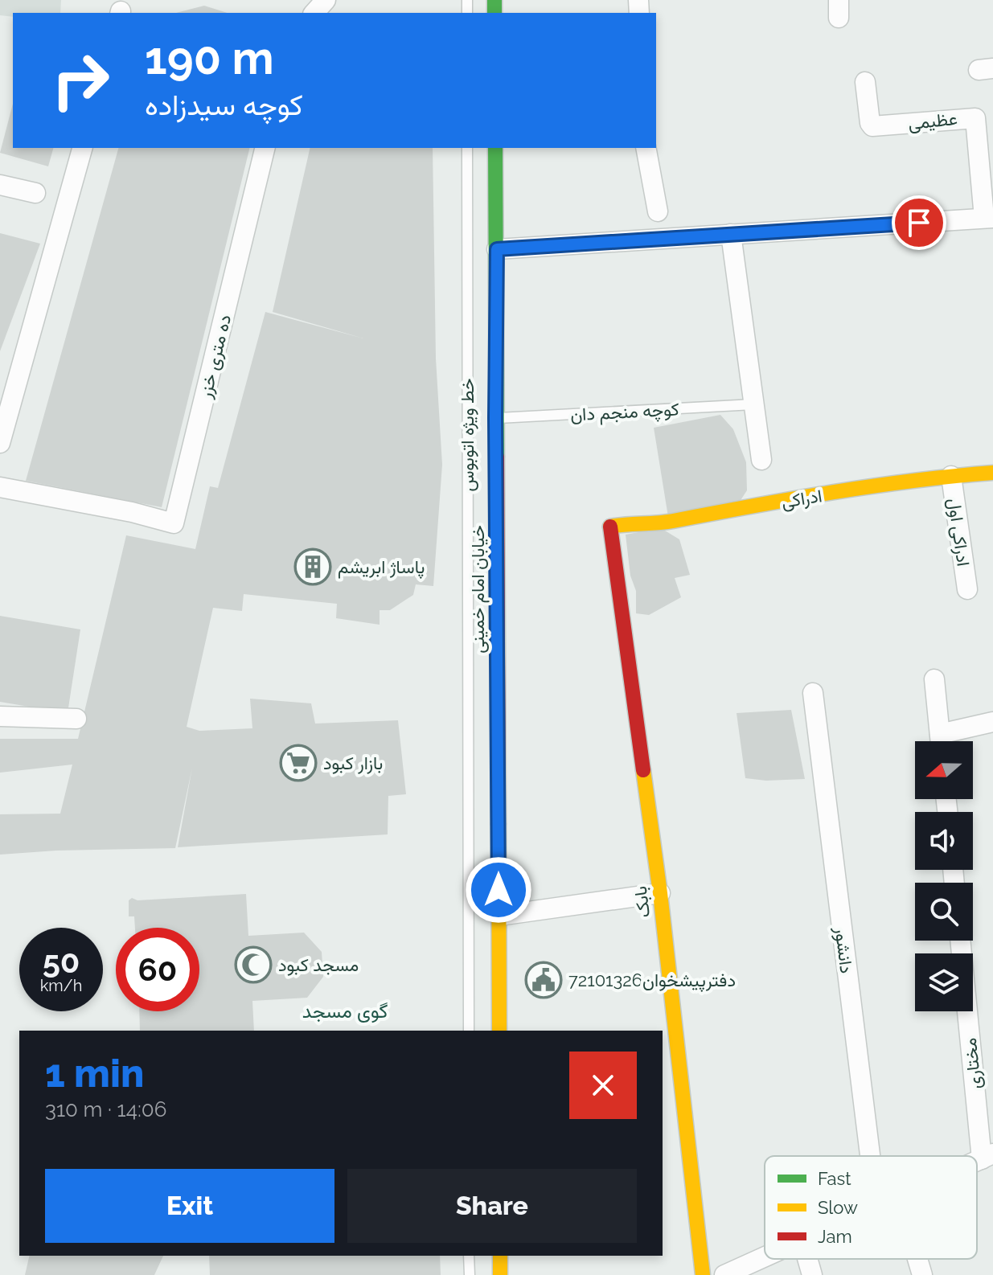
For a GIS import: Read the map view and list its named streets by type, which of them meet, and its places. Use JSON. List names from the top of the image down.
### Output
{
  "streets": {
    "street": [
      "عظیمی",
      "ده متری خزر",
      "ادراکی",
      "ادراکی اول",
      "خیابان امام خمینی",
      "بابک",
      "دانشور",
      "مختاری"
    ],
    "lane": ["کوچه منجم دان", "خط ویژه اتوبوس"]
  },
  "crossings": [
    ["کوچه منجم دان", "خیابان امام خمینی"],
    ["ادراکی", "ادراکی اول"],
    ["ادراکی", "بابک"]
  ],
  "districts": ["گوی مسجد"],
  "places": {
    "building": ["پاساژ ابریشم"],
    "supermarket": ["بازار کبود"],
    "mosque": ["مسجد کبود"],
    "public building": ["دفترپیشخوان72101326"]
  },
  "legend": ["Fast", "Slow", "Jam"],
  "north": "left",
  "page": {
    "turn": ["190 m", "کوچه سیدزاده"],
    "speed": "50 km/h",
    "limit": "60",
    "heading": ["1 min", "310 m · 14:06"],
    "buttons": ["Exit", "Share"]
  }
}
